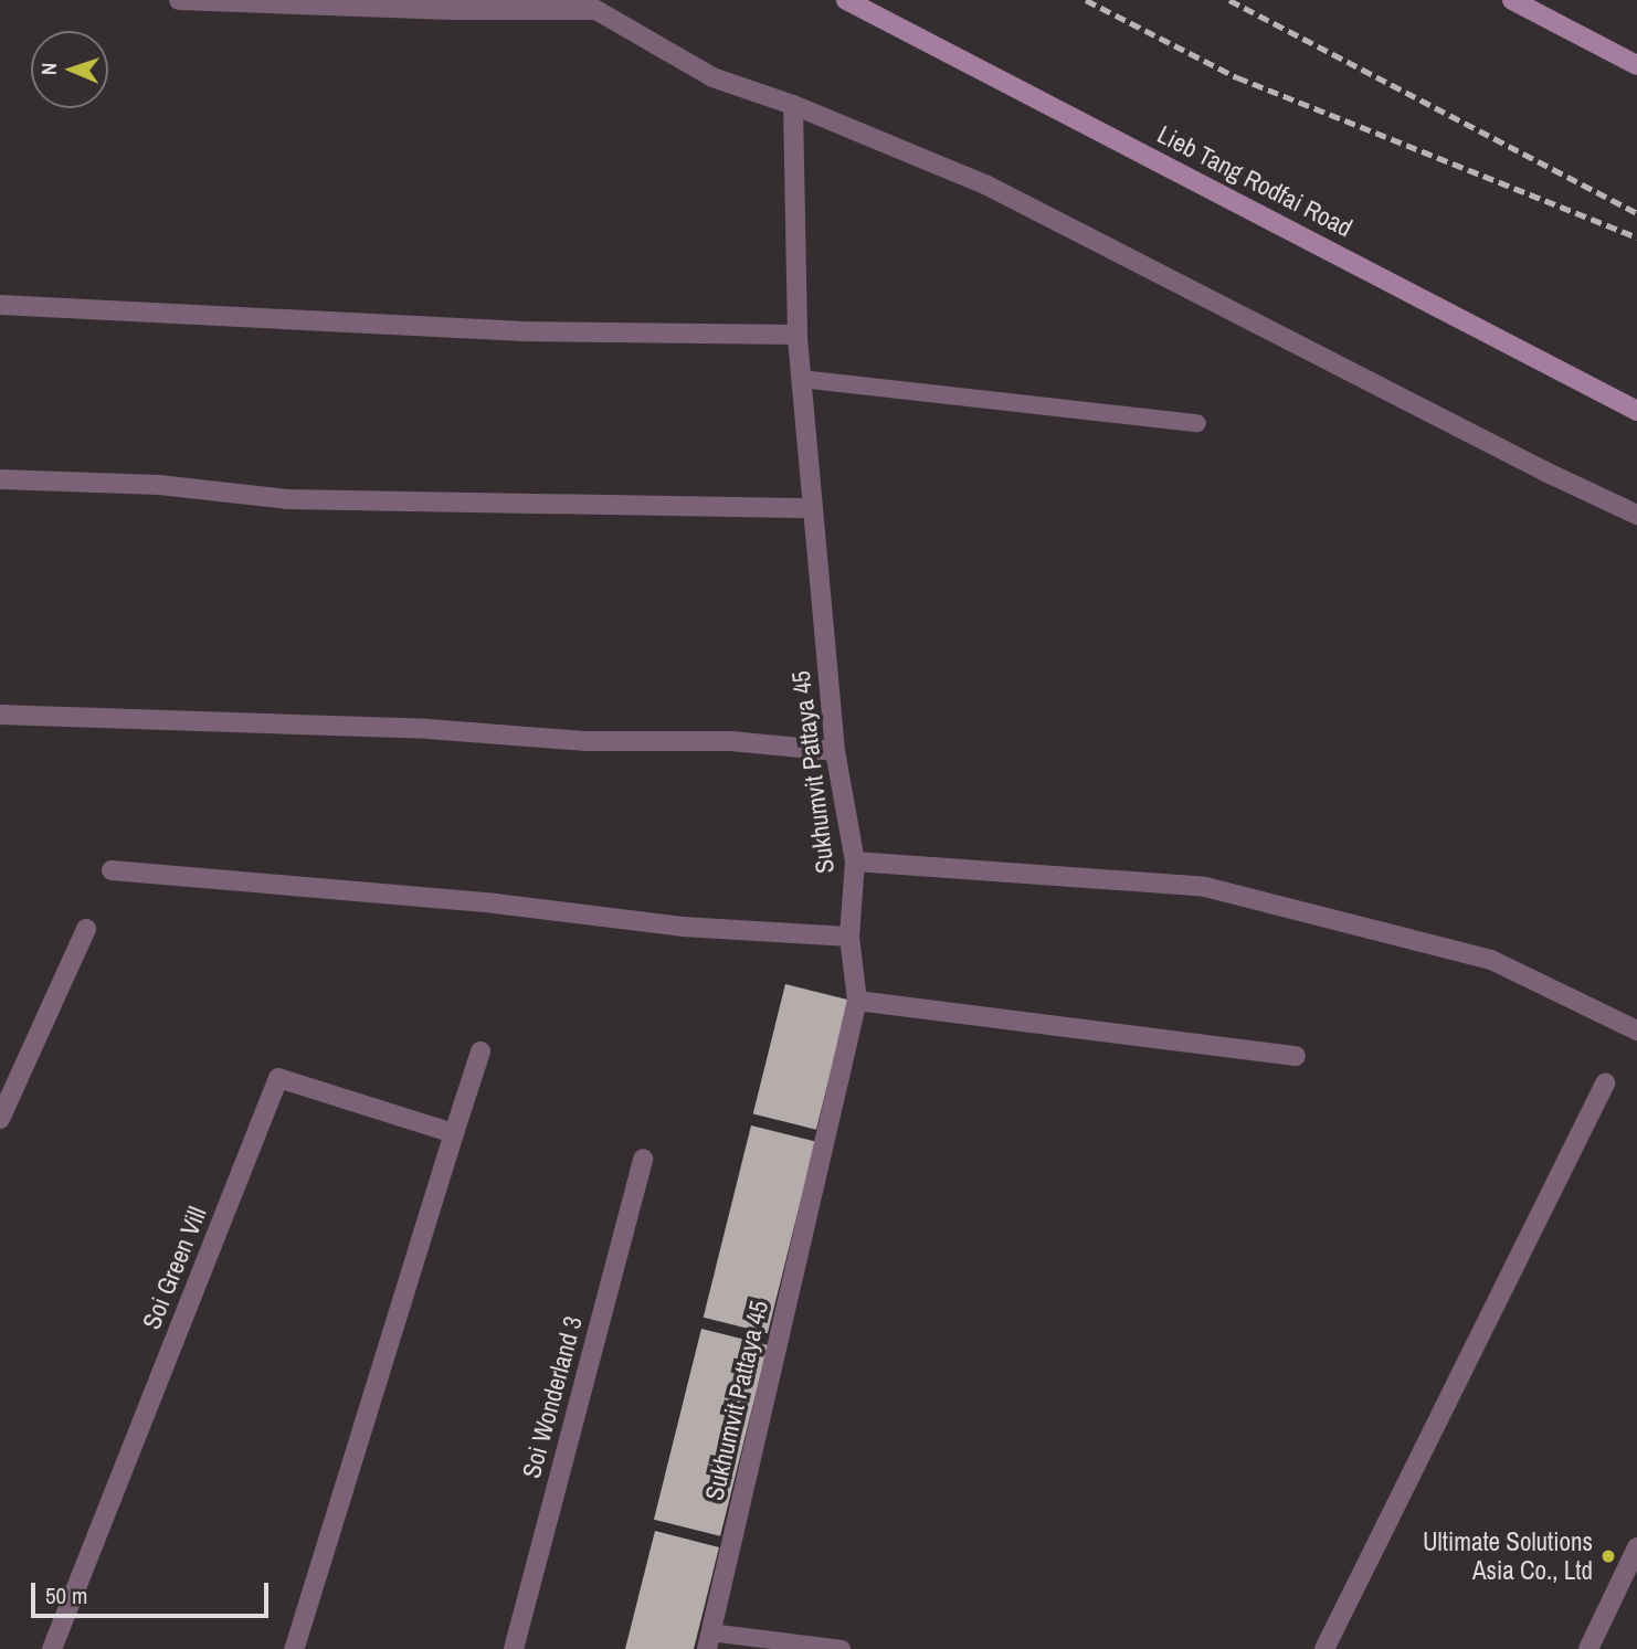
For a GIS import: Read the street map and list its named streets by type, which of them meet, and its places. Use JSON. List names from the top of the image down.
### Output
{
  "streets": {
    "street": [
      "Lieb Tang Rodfai Road",
      "Sukhumvit Pattaya 45",
      "Soi Green Vill",
      "Soi Wonderland 3"
    ]
  },
  "places": ["Ultimate Solutions Asia Co., Ltd"],
  "scale_bar": "50 m",
  "north": "left"
}
